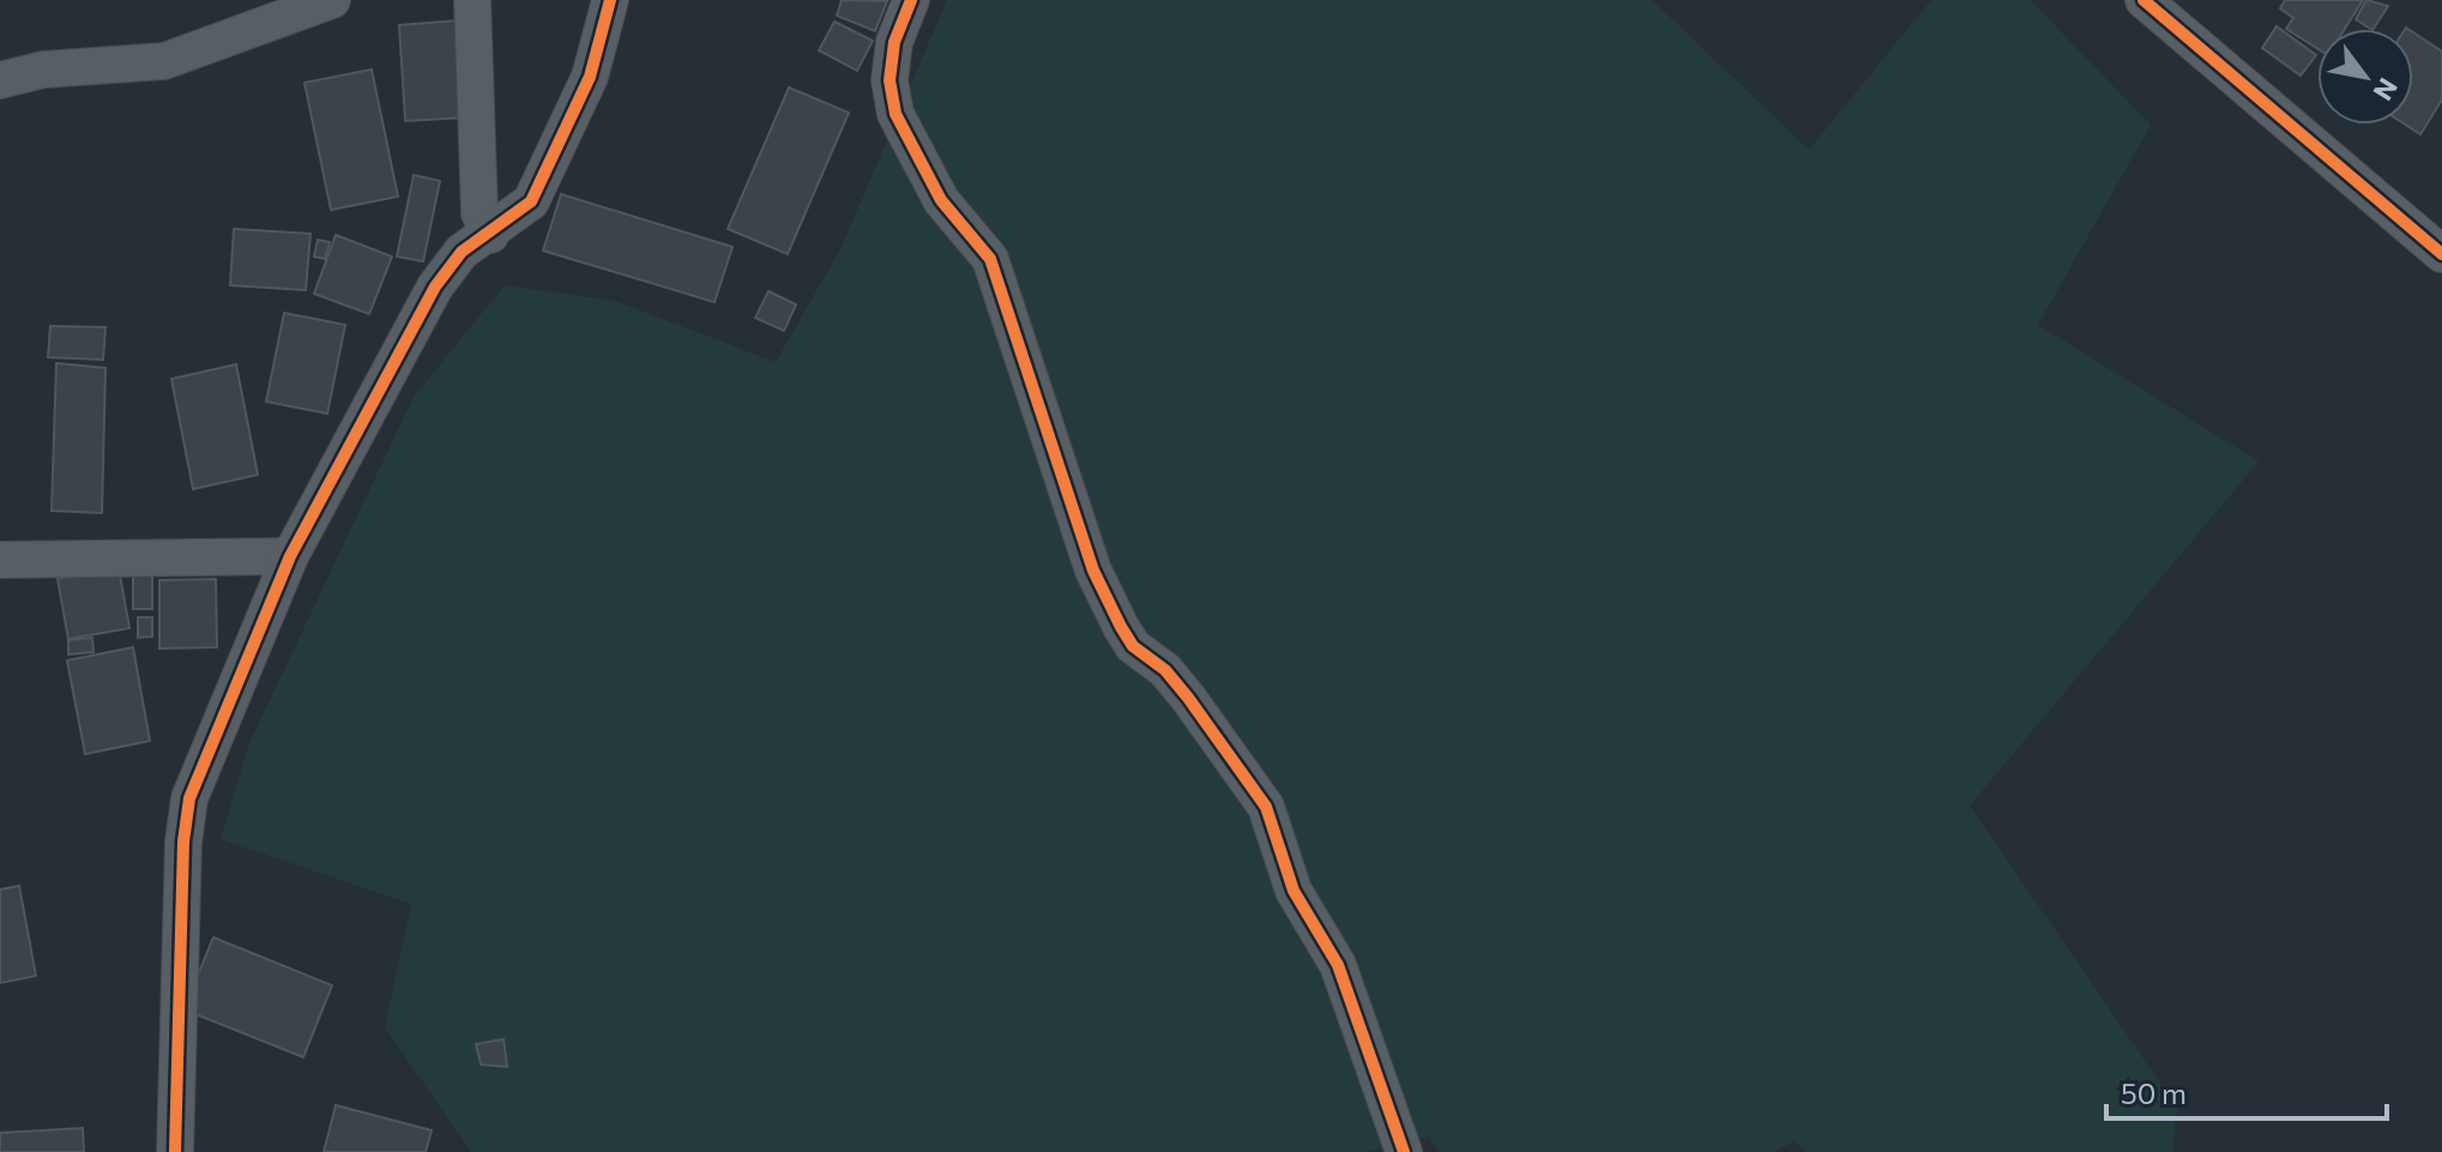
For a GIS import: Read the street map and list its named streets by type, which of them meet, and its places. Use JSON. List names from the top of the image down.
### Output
{
  "scale_bar": "50 m",
  "north": "bottom right"
}
